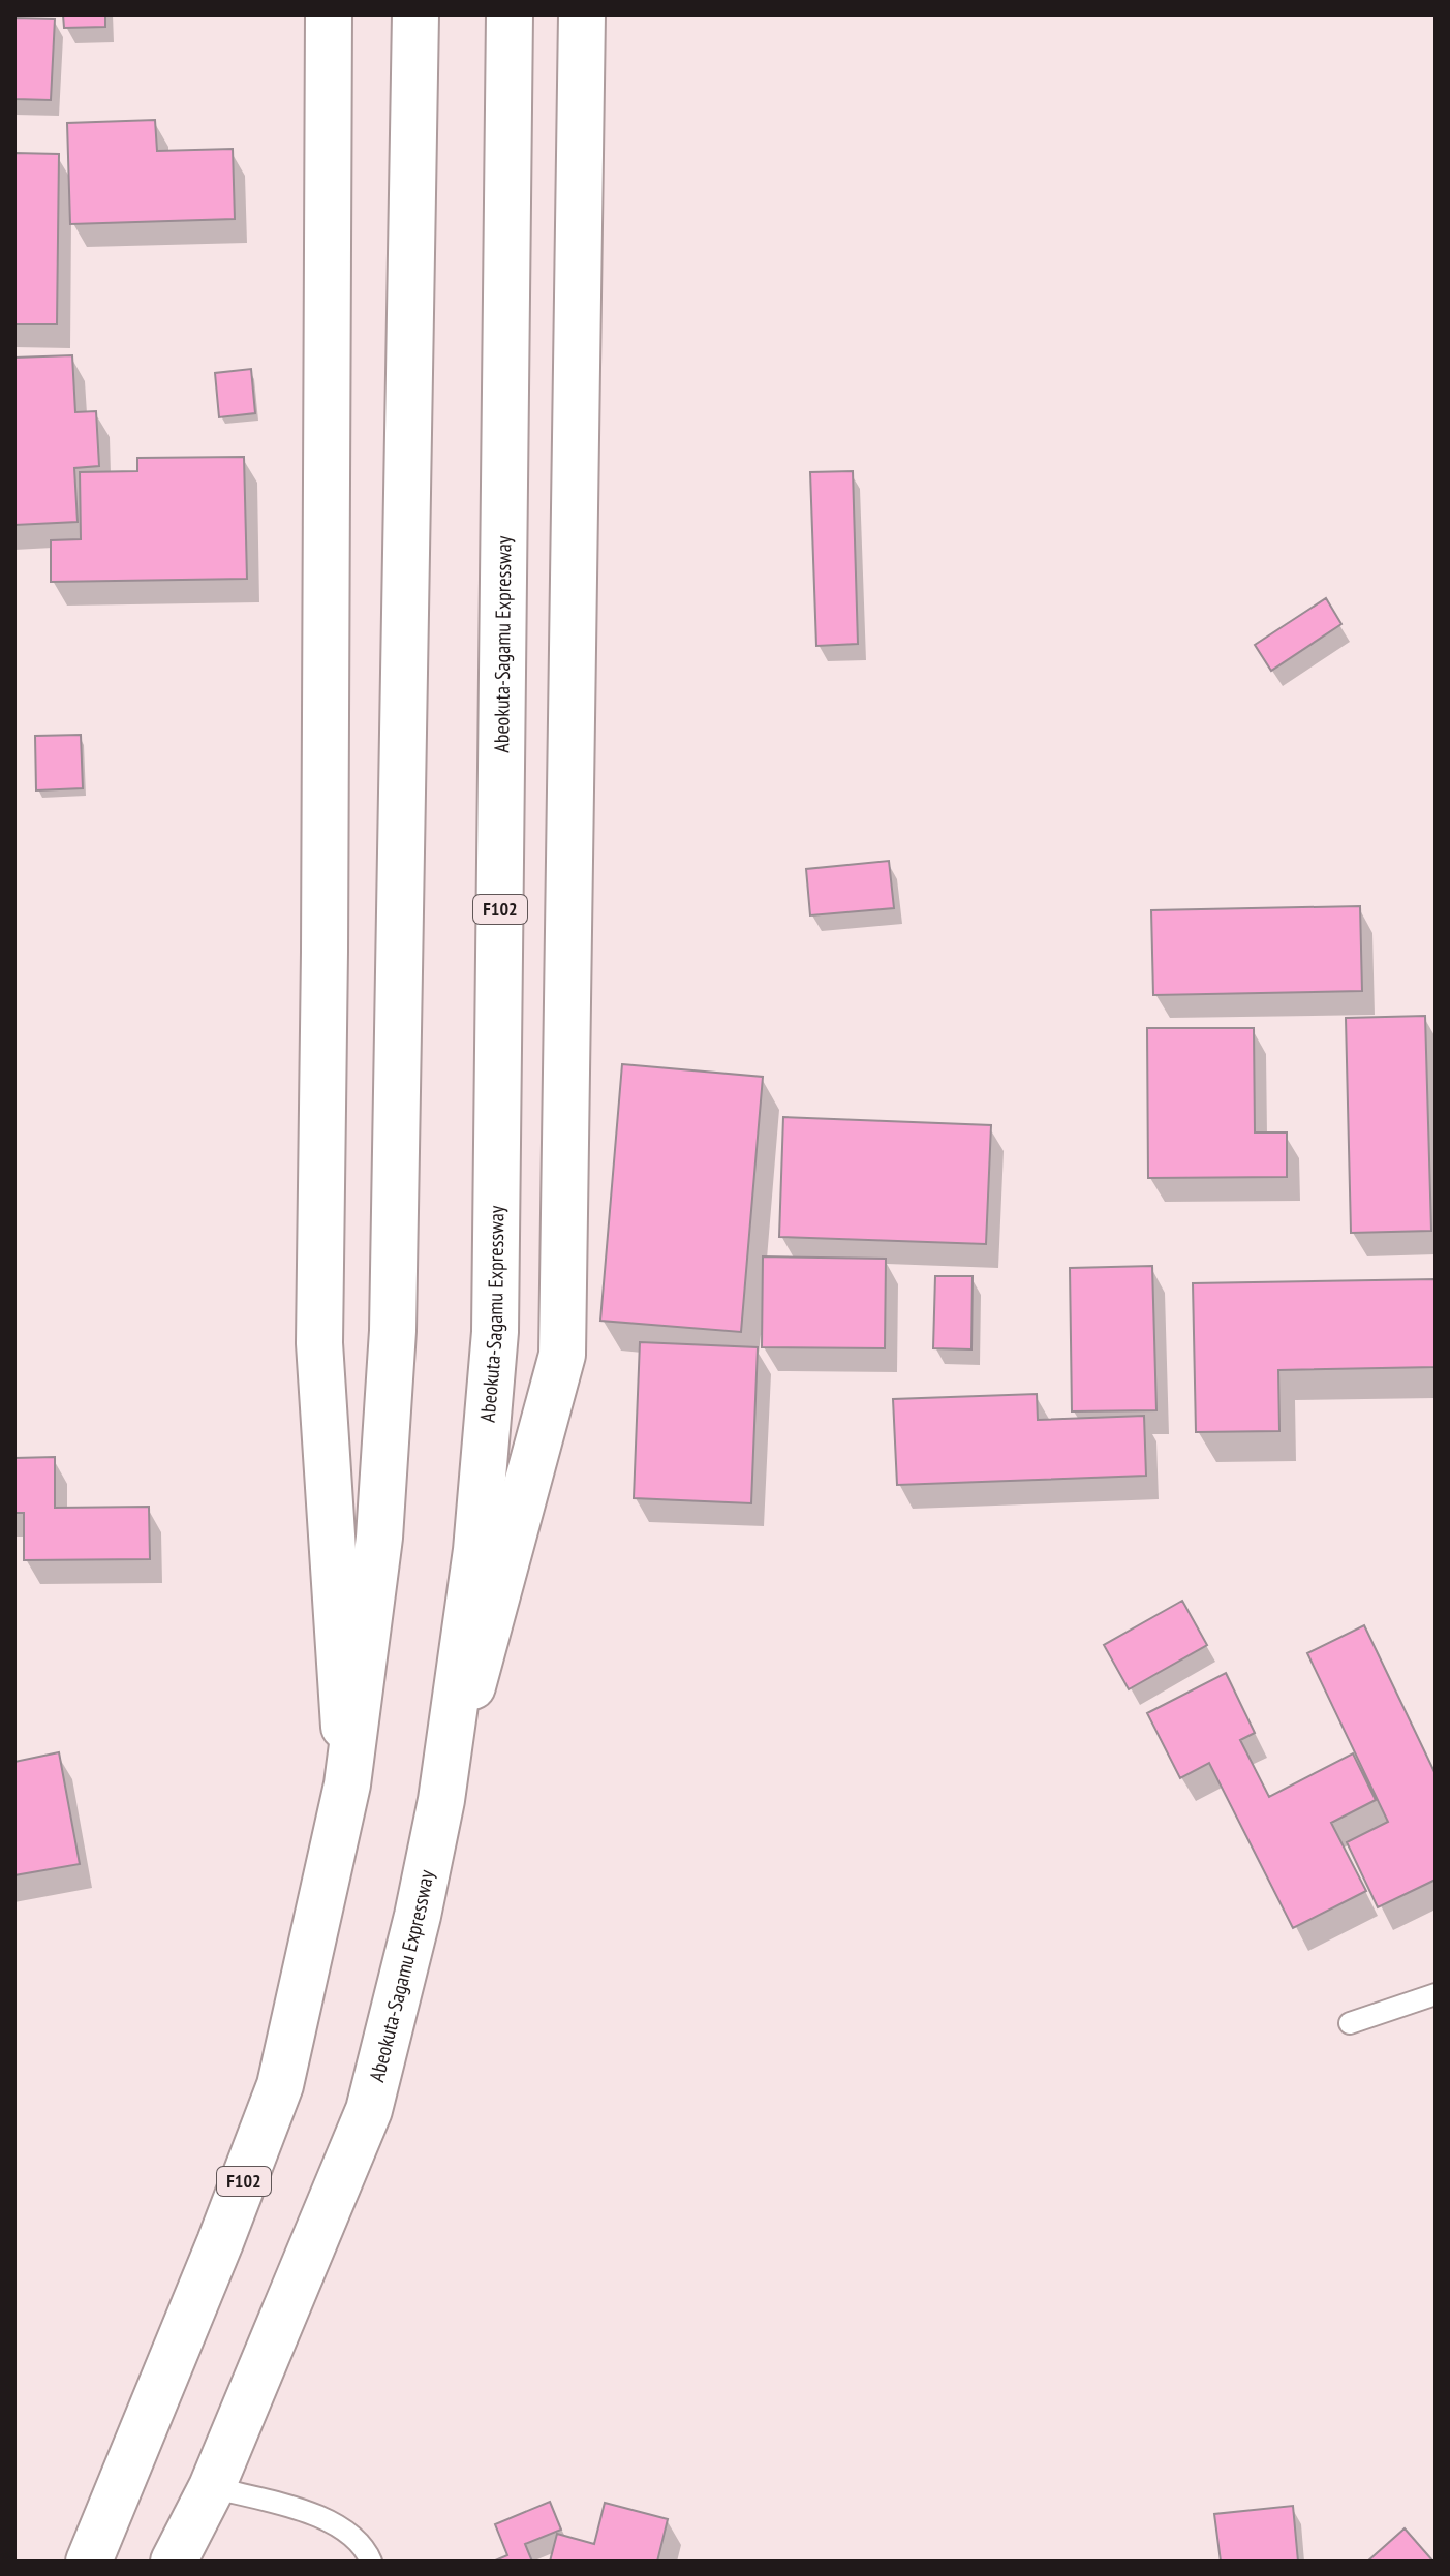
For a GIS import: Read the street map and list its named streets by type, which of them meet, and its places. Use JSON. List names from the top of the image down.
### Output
{
  "streets": {
    "main road": ["Abeokuta-Sagamu Expressway", "F102"]
  }
}
